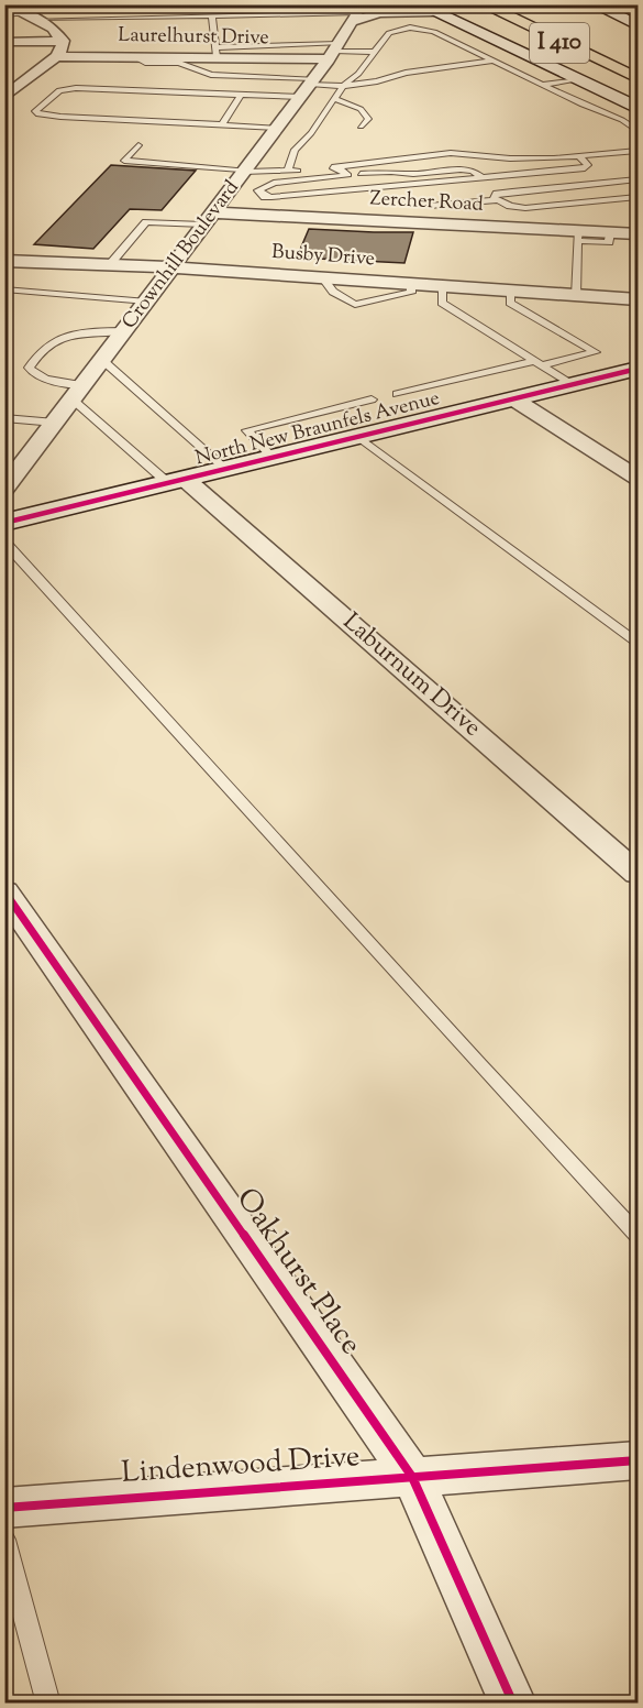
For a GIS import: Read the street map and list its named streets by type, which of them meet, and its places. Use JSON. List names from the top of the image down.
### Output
{
  "streets": {
    "highway": ["I 410"],
    "main road": ["North New Braunfels Avenue"],
    "street": [
      "Laurelhurst Drive",
      "Zercher Road",
      "Crownhill Boulevard",
      "Busby Drive",
      "Laburnum Drive",
      "Oakhurst Place",
      "Lindenwood Drive"
    ]
  },
  "crossings": [
    ["Laurelhurst Drive", "Crownhill Boulevard"],
    ["Zercher Road", "Crownhill Boulevard"],
    ["Crownhill Boulevard", "Busby Drive"],
    ["North New Braunfels Avenue", "Laburnum Drive"],
    ["Oakhurst Place", "Lindenwood Drive"]
  ]
}
